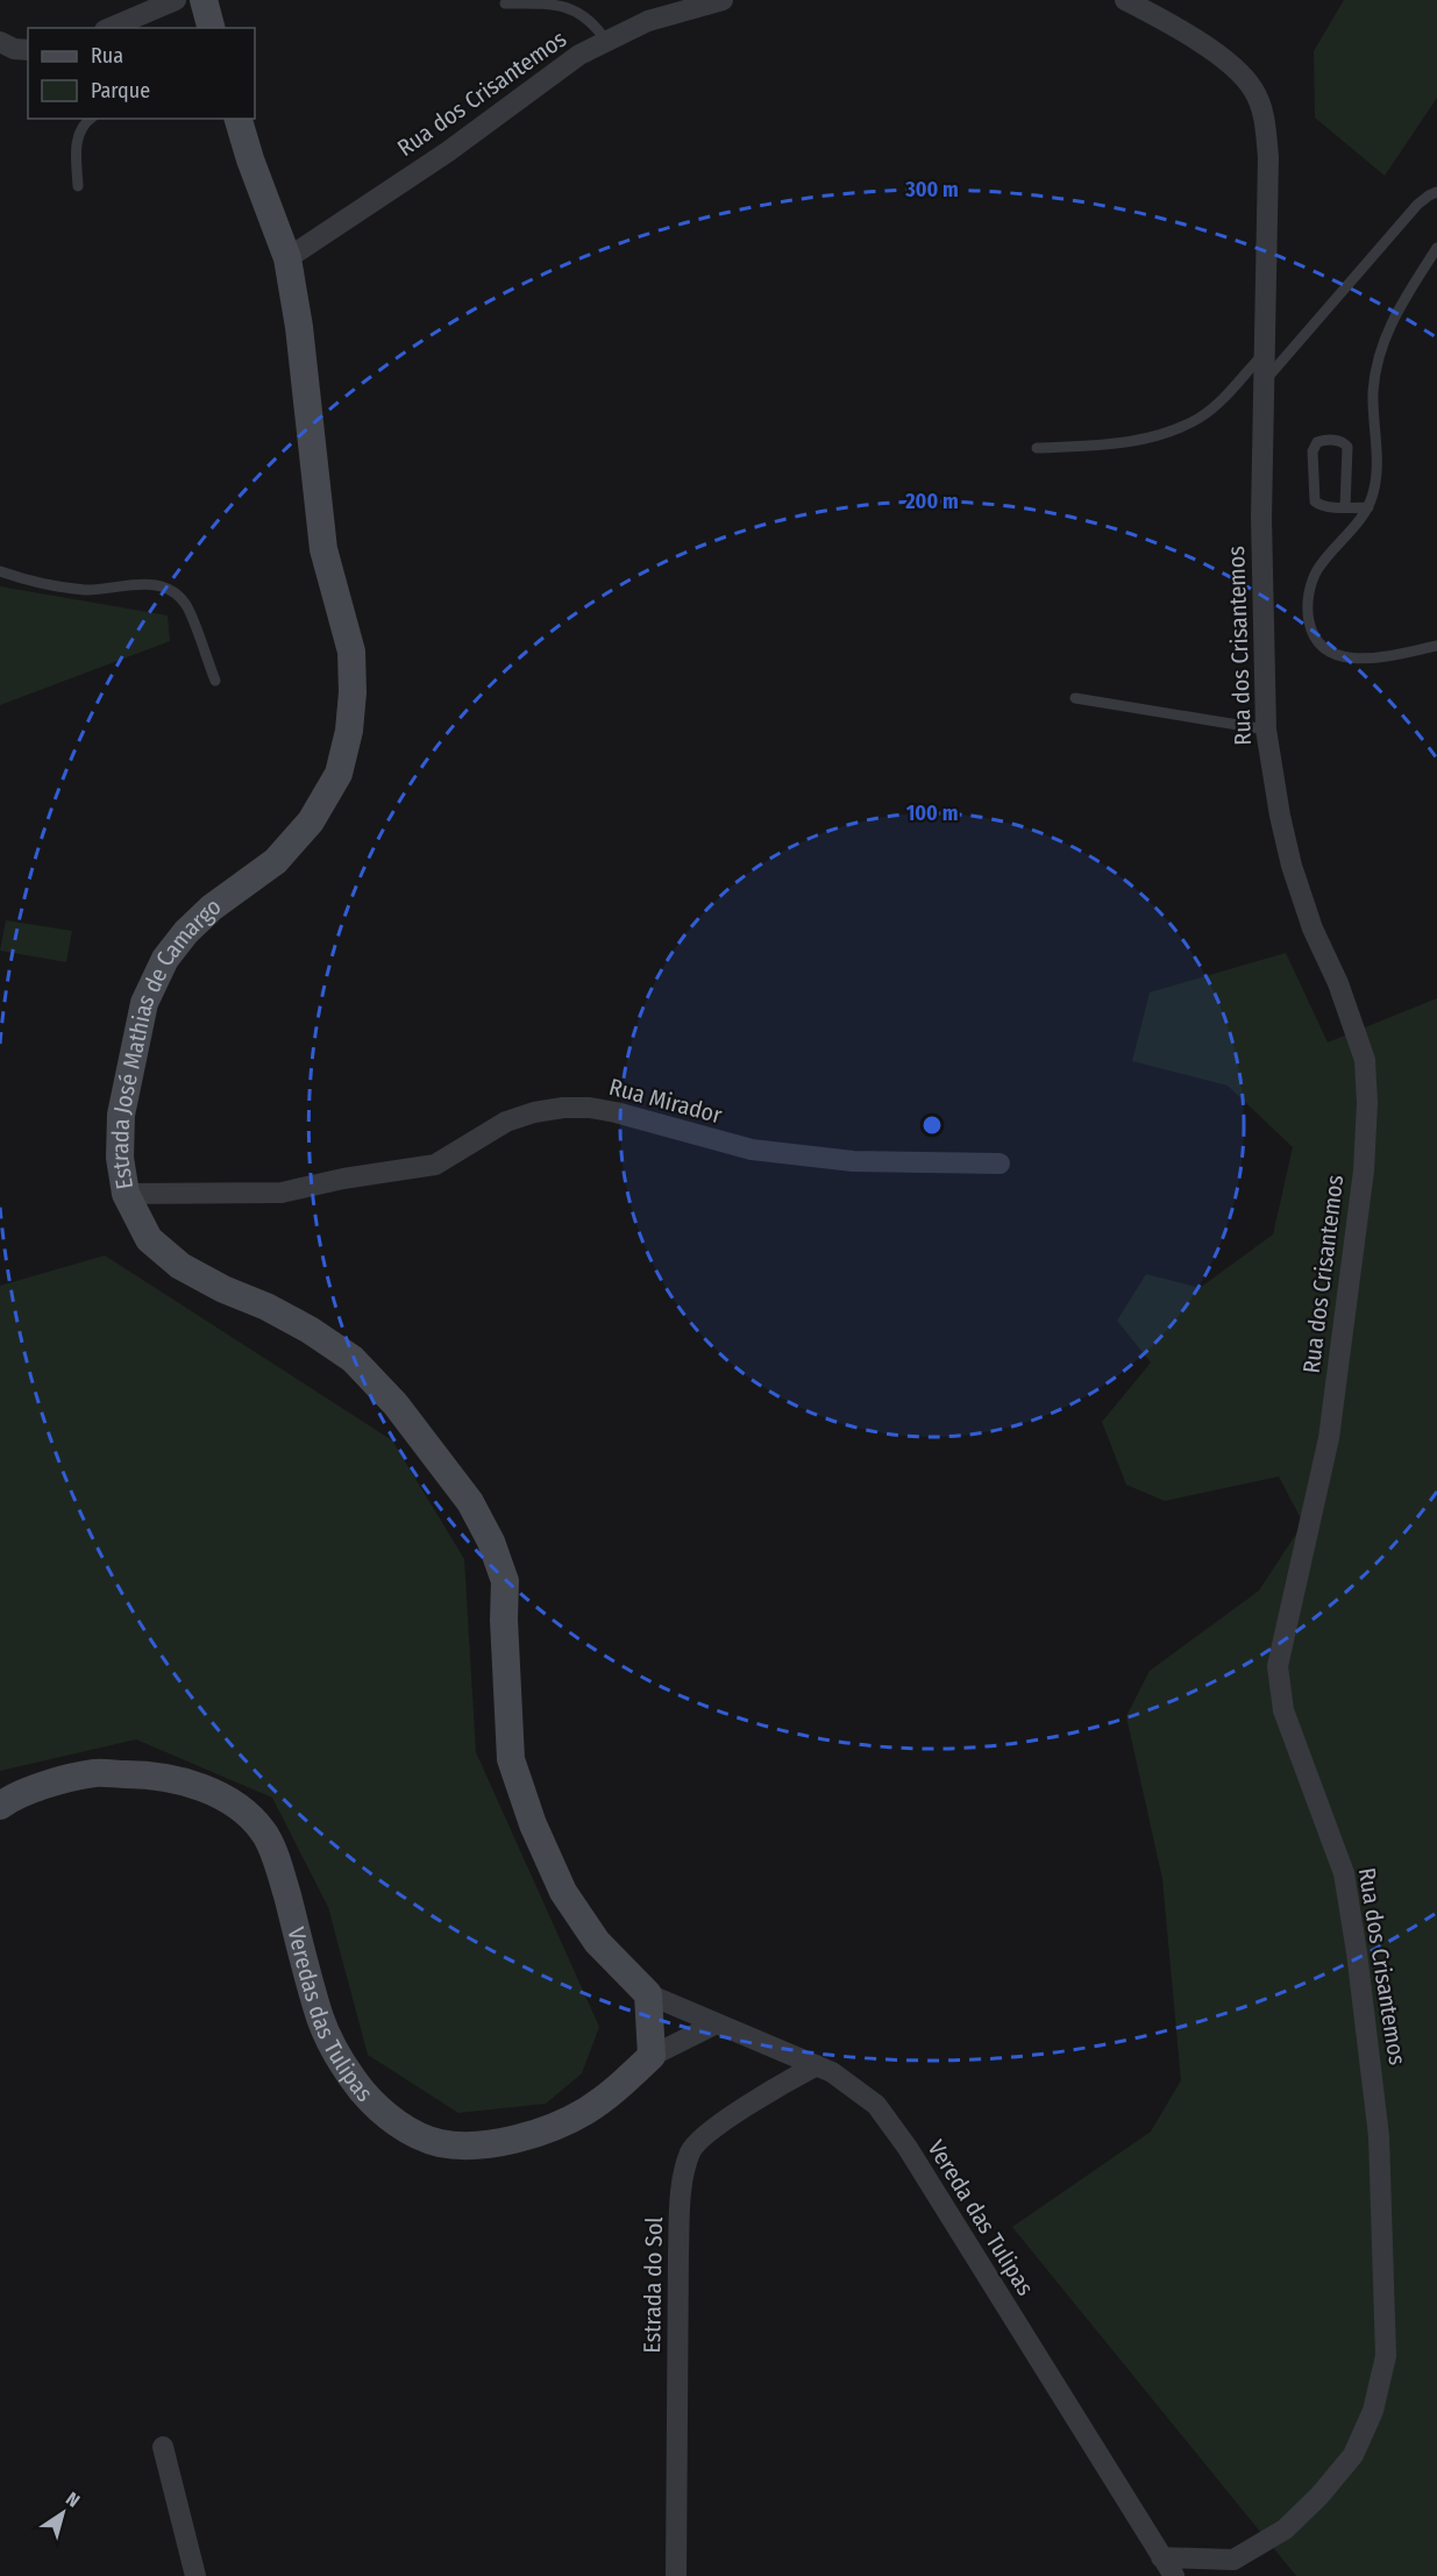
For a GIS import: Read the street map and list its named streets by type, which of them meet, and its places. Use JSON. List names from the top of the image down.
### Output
{
  "streets": {
    "main road": ["Estrada José Mathias de Camargo", "Veredas das Tulipas"],
    "street": [
      "Rua dos Crisantemos",
      "Rua Mirador",
      "Vereda das Tulipas",
      "Estrada do Sol"
    ]
  },
  "crossings": [
    ["Rua dos Crisantemos", "Estrada José Mathias de Camargo"],
    ["Estrada José Mathias de Camargo", "Rua Mirador"],
    ["Estrada José Mathias de Camargo", "Vereda das Tulipas"],
    ["Vereda das Tulipas", "Estrada do Sol"]
  ],
  "legend": ["Rua", "Parque"],
  "north": "top right",
  "rings": ["300 m", "200 m", "100 m"]
}
